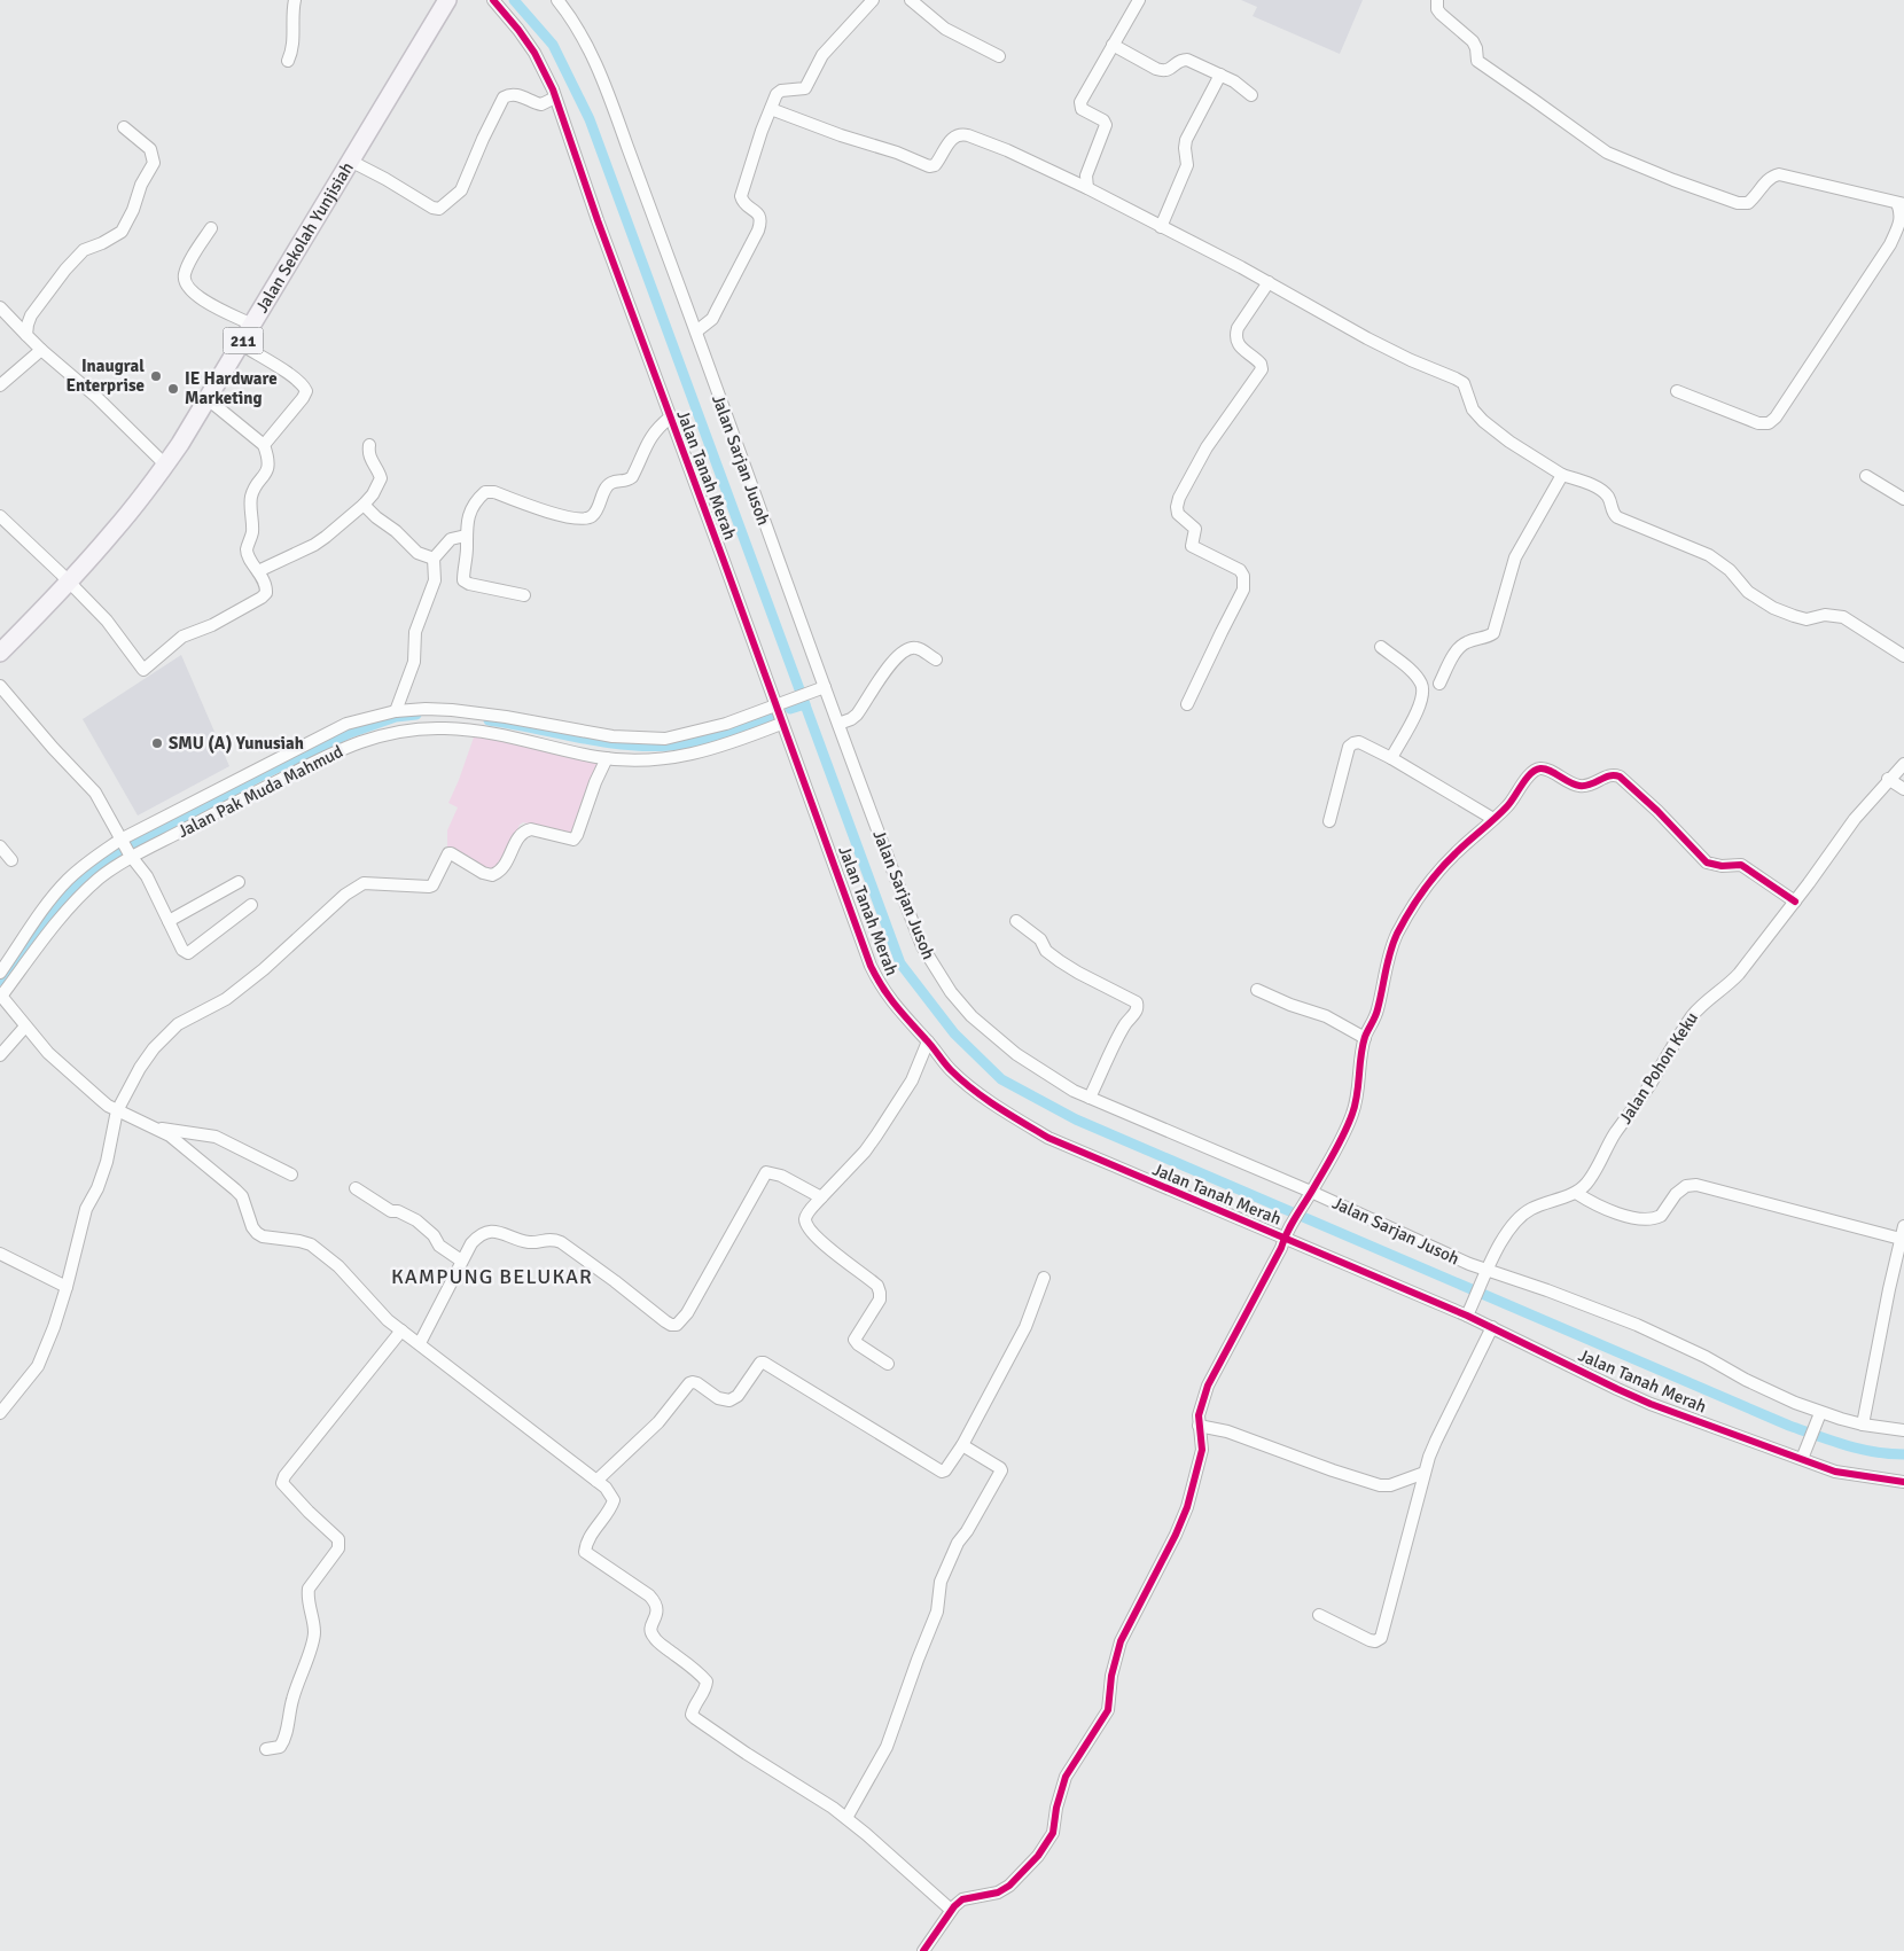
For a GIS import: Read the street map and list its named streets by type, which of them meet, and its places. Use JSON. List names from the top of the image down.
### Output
{
  "streets": {
    "main road": ["Jalan Sekolah Yunjisiah", "211"],
    "street": [
      "Jalan Sarjan Jusoh",
      "Jalan Tanah Merah",
      "Jalan Pak Muda Mahmud",
      "Jalan Pohon Keku"
    ]
  },
  "crossings": [
    ["Jalan Tanah Merah", "Jalan Pak Muda Mahmud"]
  ],
  "districts": ["KAMPUNG BELUKAR"],
  "places": ["Inaugral Enterprise", "IE Hardware Marketing", "SMU (A) Yunusiah"]
}
